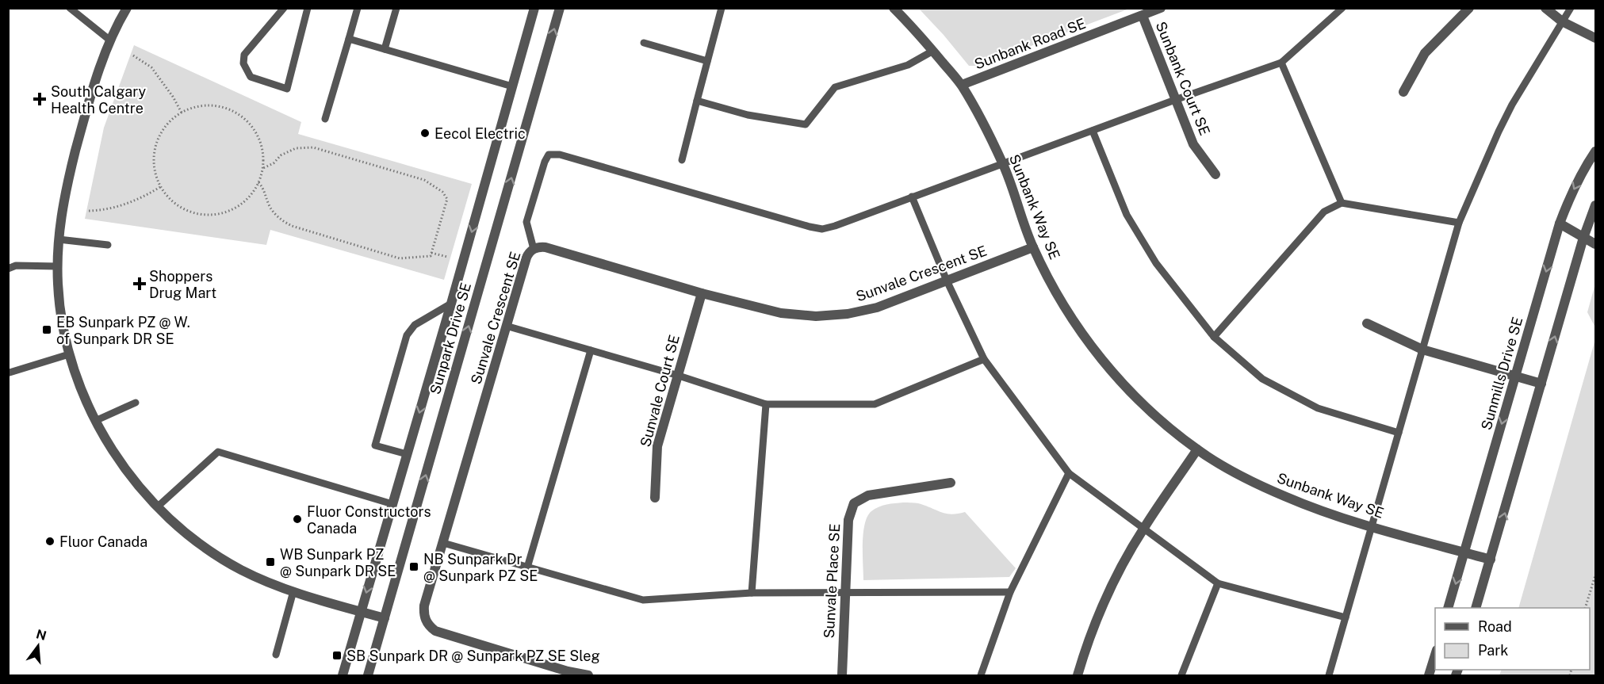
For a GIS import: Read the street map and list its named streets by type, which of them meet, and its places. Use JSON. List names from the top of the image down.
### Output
{
  "streets": {
    "street": [
      "Sunbank Road SE",
      "Sunbank Court SE",
      "Sunbank Way SE",
      "Sunvale Crescent SE",
      "Sunpark Drive SE",
      "Sunmills Drive SE",
      "Sunvale Court SE",
      "Sunvale Place SE"
    ]
  },
  "crossings": [
    ["Sunbank Road SE", "Sunbank Court SE"],
    ["Sunbank Road SE", "Sunbank Way SE"],
    ["Sunbank Way SE", "Sunvale Crescent SE"],
    ["Sunbank Way SE", "Sunmills Drive SE"],
    ["Sunvale Crescent SE", "Sunvale Court SE"]
  ],
  "places": {
    "health": ["South Calgary Health Centre", "Shoppers Drug Mart"],
    "other": ["Eecol Electric", "Fluor Constructors Canada", "Fluor Canada"],
    "transit": [
      "EB Sunpark PZ @ W. of Sunpark DR SE",
      "WB Sunpark PZ @ Sunpark DR SE",
      "NB Sunpark Dr @ Sunpark PZ SE",
      "SB Sunpark DR @ Sunpark PZ SE Sleg"
    ]
  },
  "legend": ["Road", "Park"],
  "north": "top"
}
